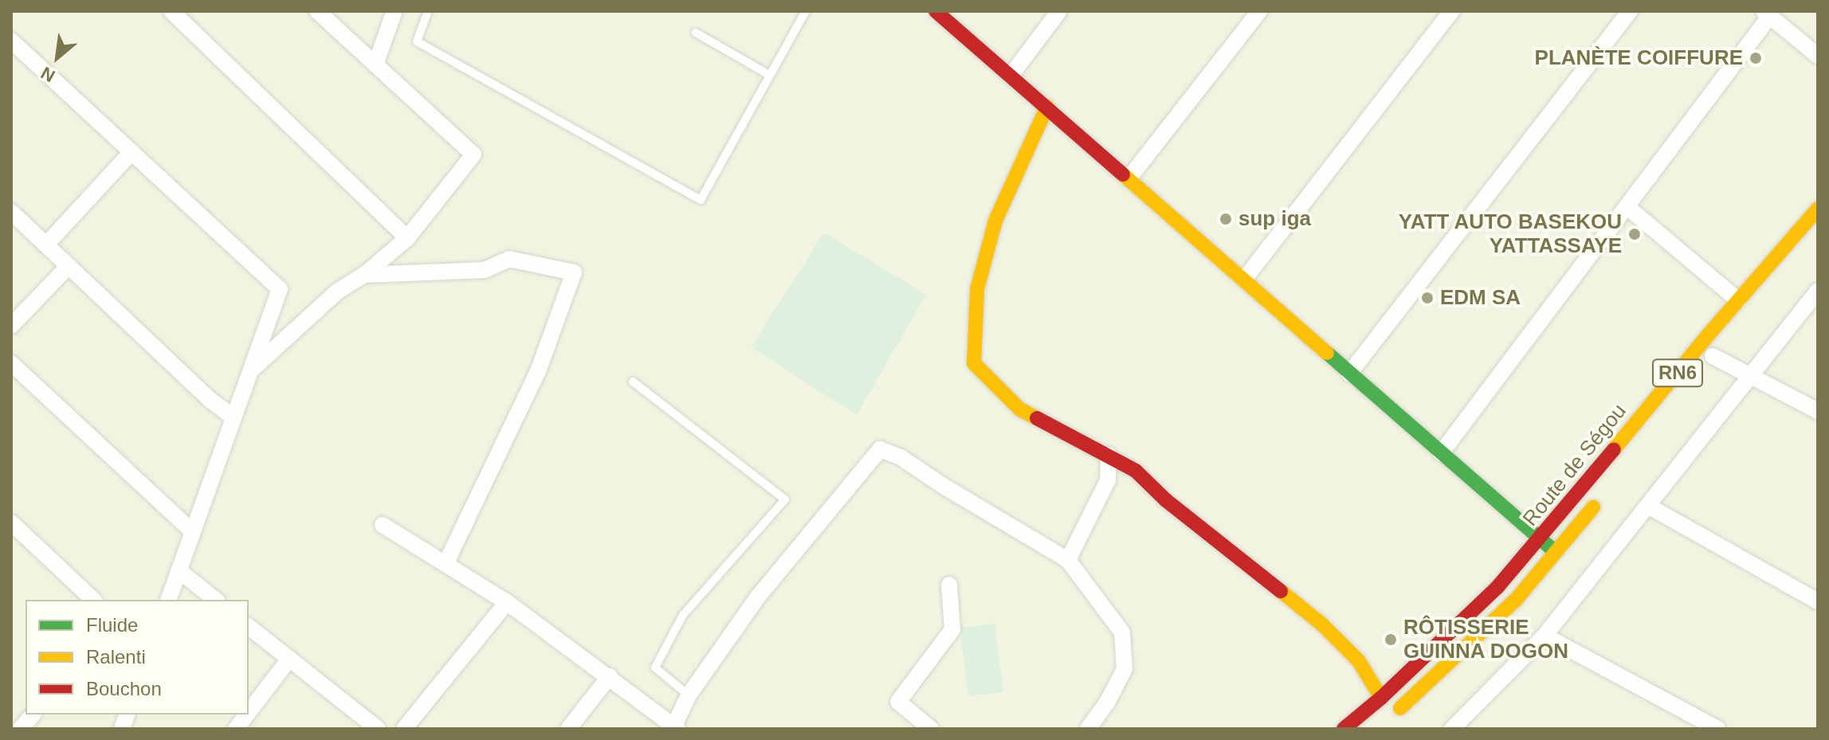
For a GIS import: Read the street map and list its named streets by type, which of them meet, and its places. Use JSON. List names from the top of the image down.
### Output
{
  "streets": {
    "main road": ["RN6", "Route de Ségou"]
  },
  "places": [
    "PLANÈTE COIFFURE",
    "sup iga",
    "YATT AUTO BASEKOU YATTASSAYE",
    "EDM SA",
    "RÔTISSERIE GUINNA DOGON"
  ],
  "legend": ["Fluide", "Ralenti", "Bouchon"],
  "north": "bottom left"
}
